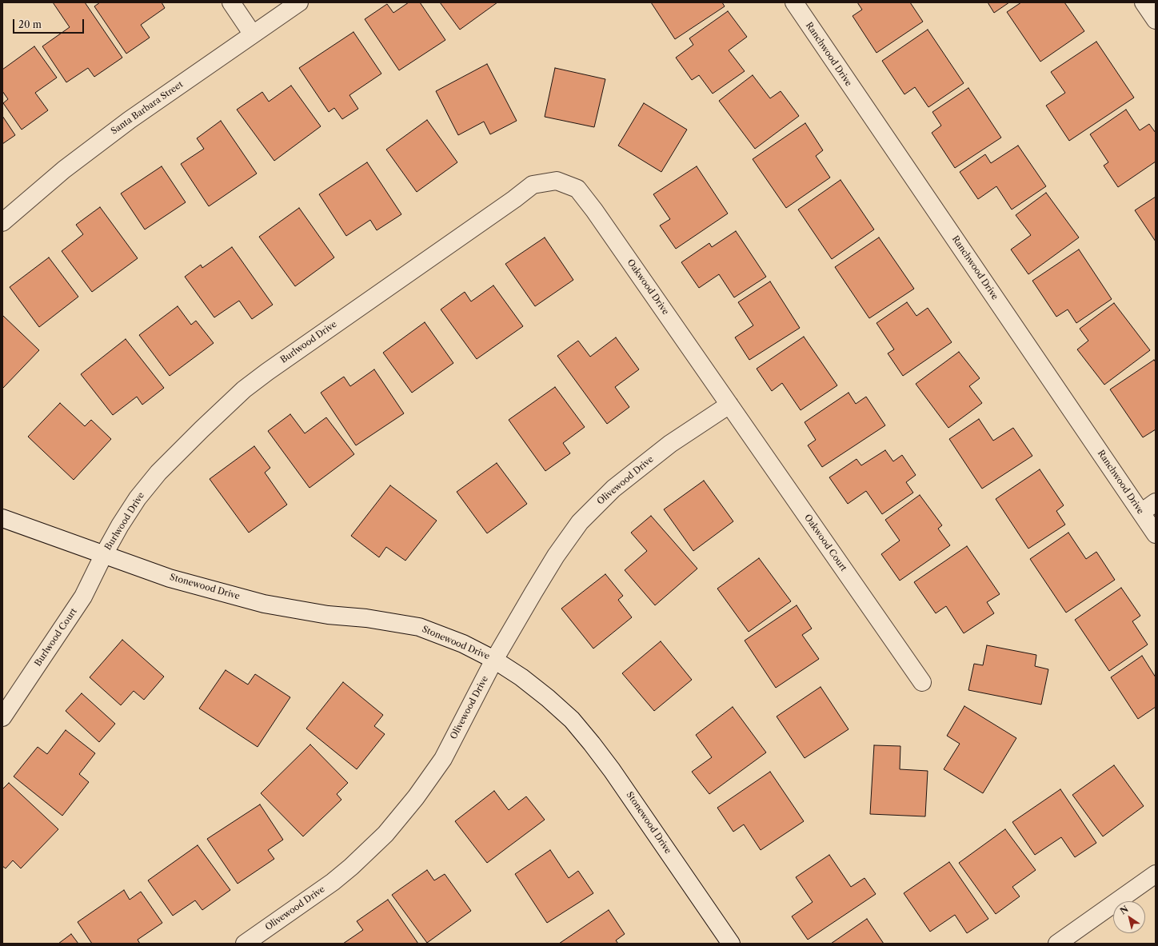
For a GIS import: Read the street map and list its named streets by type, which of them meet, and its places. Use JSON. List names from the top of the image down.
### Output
{
  "streets": {
    "street": [
      "Ranchwood Drive",
      "Santa Barbara Street",
      "Oakwood Drive",
      "Burlwood Drive",
      "Olivewood Drive",
      "Oakwood Court",
      "Stonewood Drive",
      "Burlwood Court"
    ]
  },
  "crossings": [
    ["Oakwood Drive", "Burlwood Drive"],
    ["Oakwood Drive", "Olivewood Drive"],
    ["Oakwood Drive", "Oakwood Court"],
    ["Burlwood Drive", "Stonewood Drive"],
    ["Burlwood Drive", "Burlwood Court"],
    ["Olivewood Drive", "Oakwood Court"],
    ["Olivewood Drive", "Stonewood Drive"],
    ["Stonewood Drive", "Burlwood Court"]
  ],
  "scale_bar": "20 m",
  "north": "top left"
}
